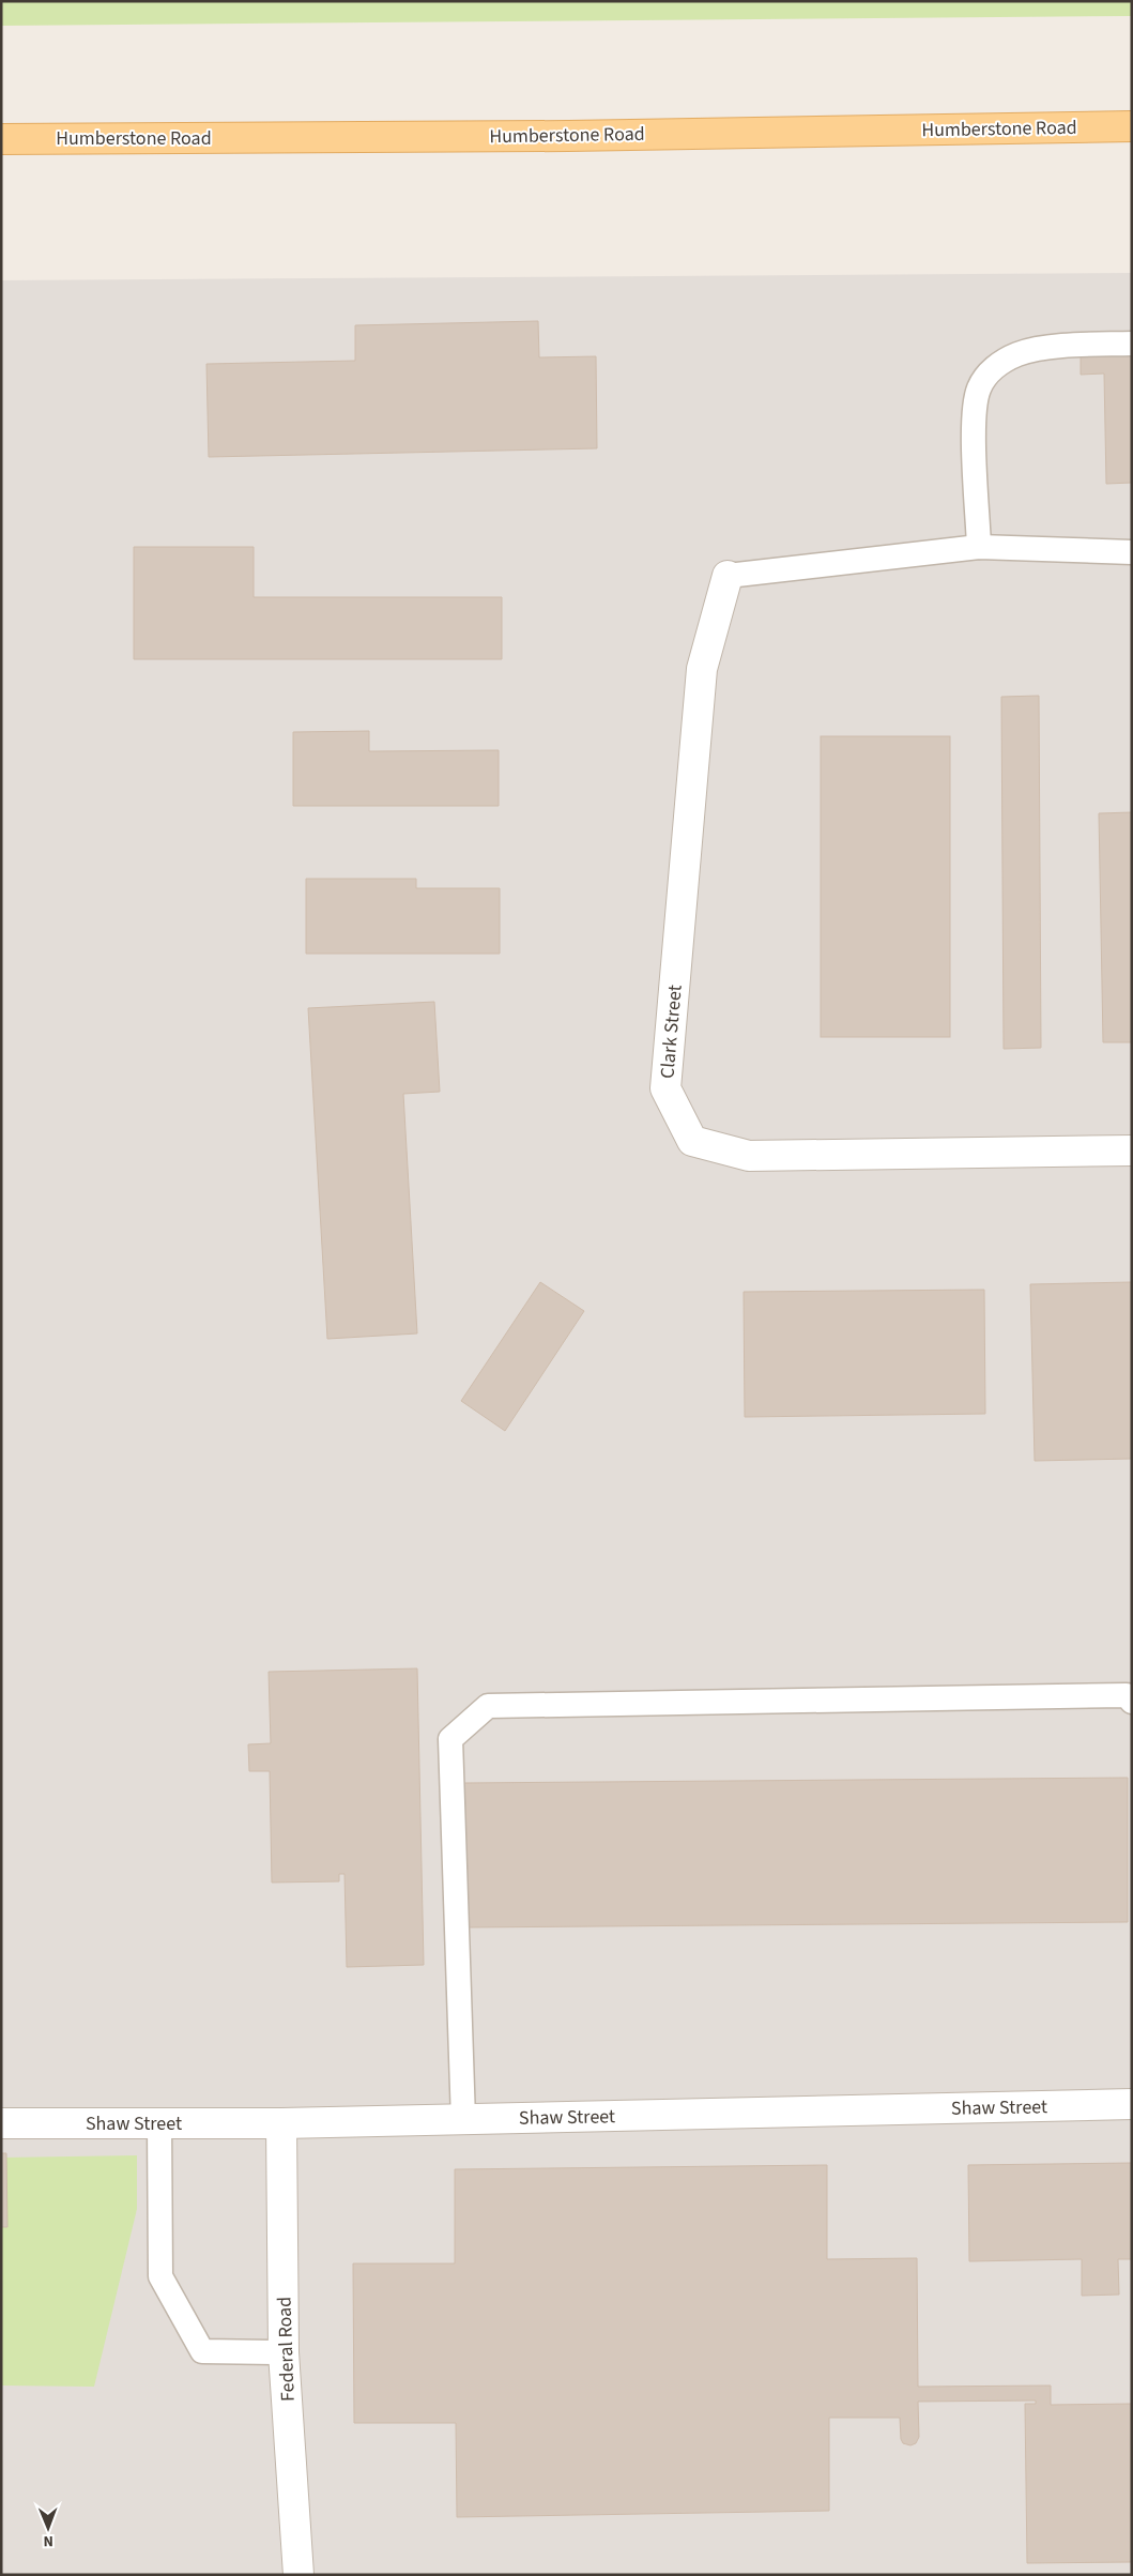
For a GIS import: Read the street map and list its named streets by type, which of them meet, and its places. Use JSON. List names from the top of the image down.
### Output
{
  "streets": {
    "main road": ["Humberstone Road"],
    "street": ["Clark Street", "Shaw Street", "Federal Road"]
  },
  "crossings": [
    ["Shaw Street", "Federal Road"]
  ],
  "north": "bottom"
}
